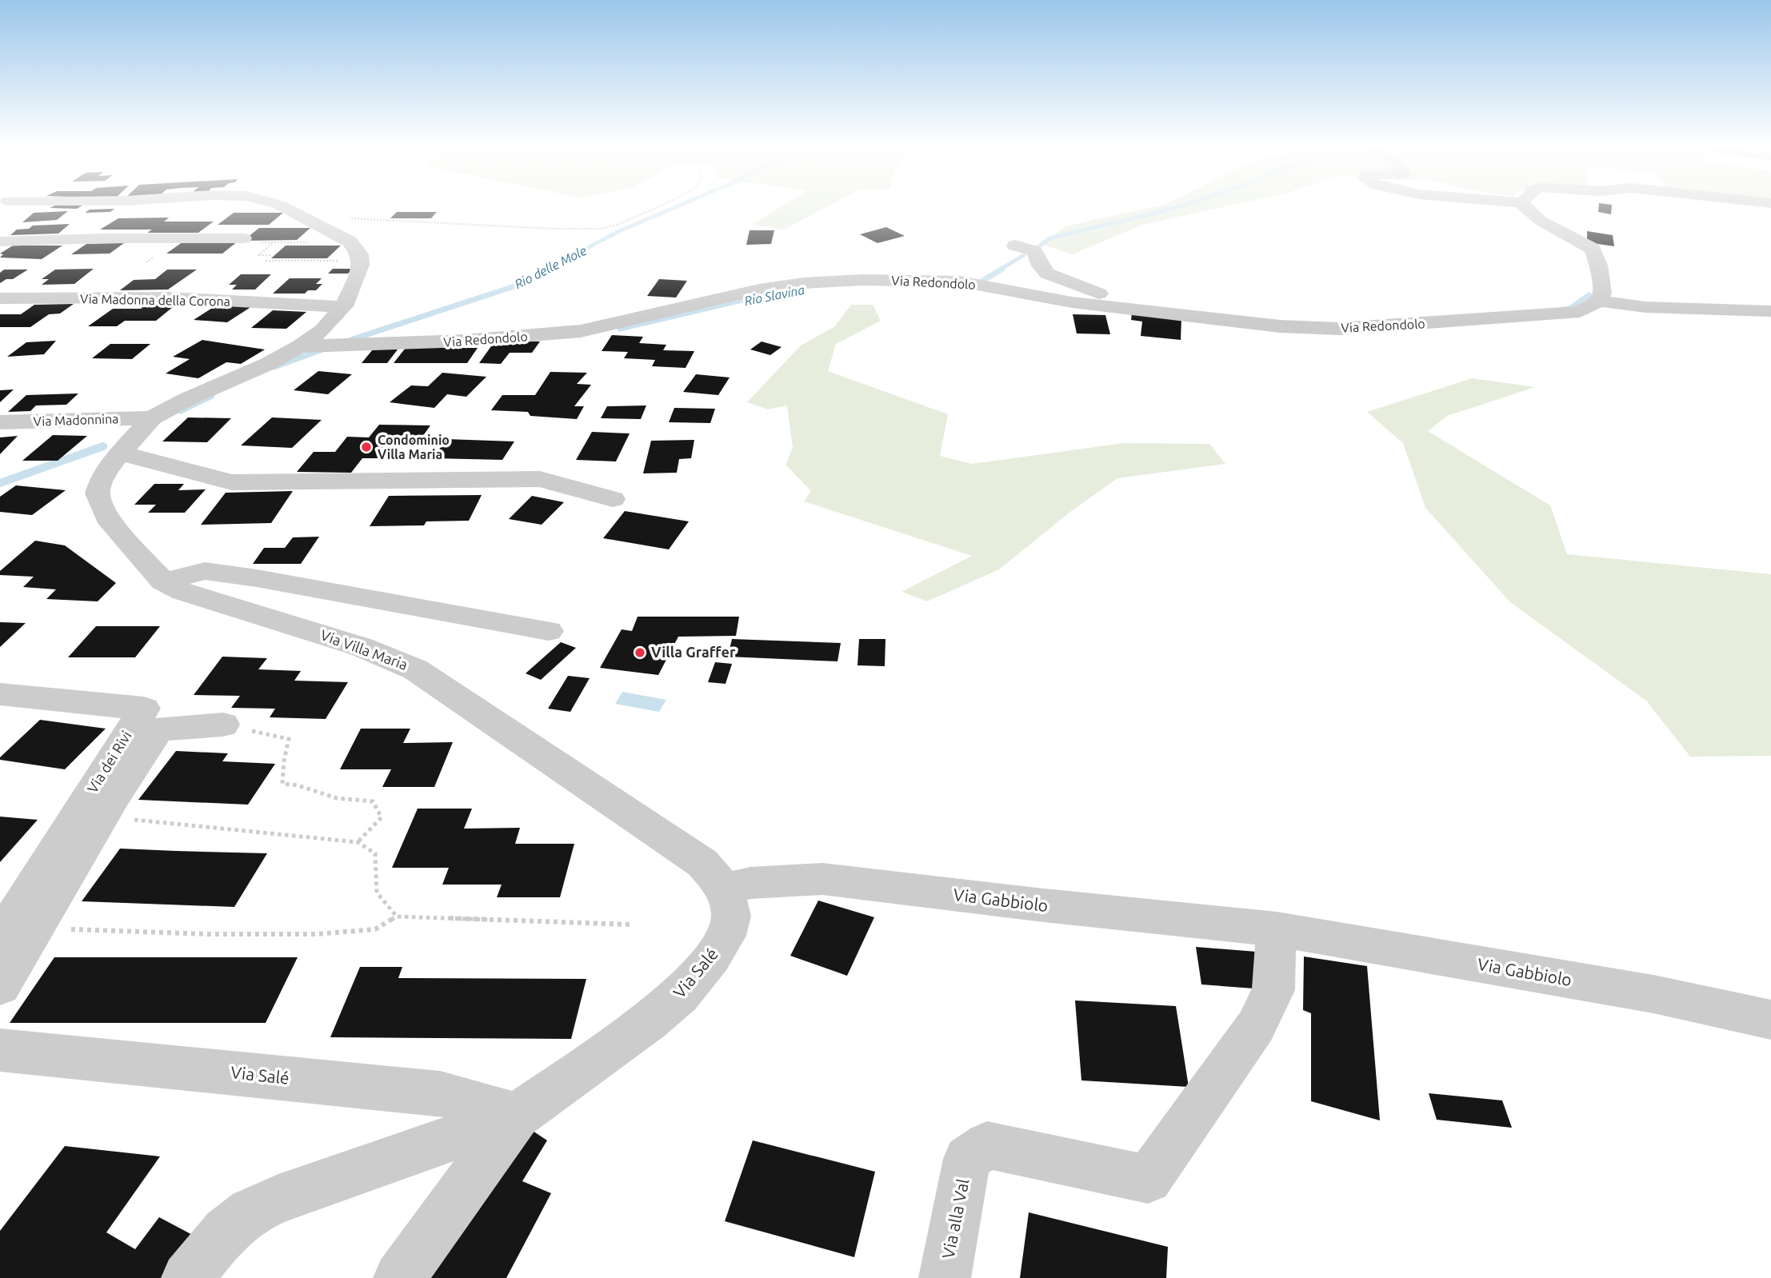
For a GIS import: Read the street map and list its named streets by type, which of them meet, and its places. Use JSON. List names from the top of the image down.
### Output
{
  "streets": {
    "street": [
      "Via Redondolo",
      "Via Madonna della Corona",
      "Via Madonnina",
      "Via Villa Maria",
      "Via dei Rivi",
      "Via Gabbiolo",
      "Via Salé",
      "Via alla Val"
    ]
  },
  "crossings": [
    ["Via Redondolo", "Via Villa Maria"],
    ["Via Madonna della Corona", "Via Villa Maria"],
    ["Via Madonnina", "Via Villa Maria"],
    ["Via Villa Maria", "Via Gabbiolo"],
    ["Via Villa Maria", "Via Salé"],
    ["Via Gabbiolo", "Via Salé"],
    ["Via Gabbiolo", "Via alla Val"]
  ],
  "water": ["Rio delle Mole", "Rio Slavina"],
  "places": ["Condominio Villa Maria", "Villa Graffer"]
}
